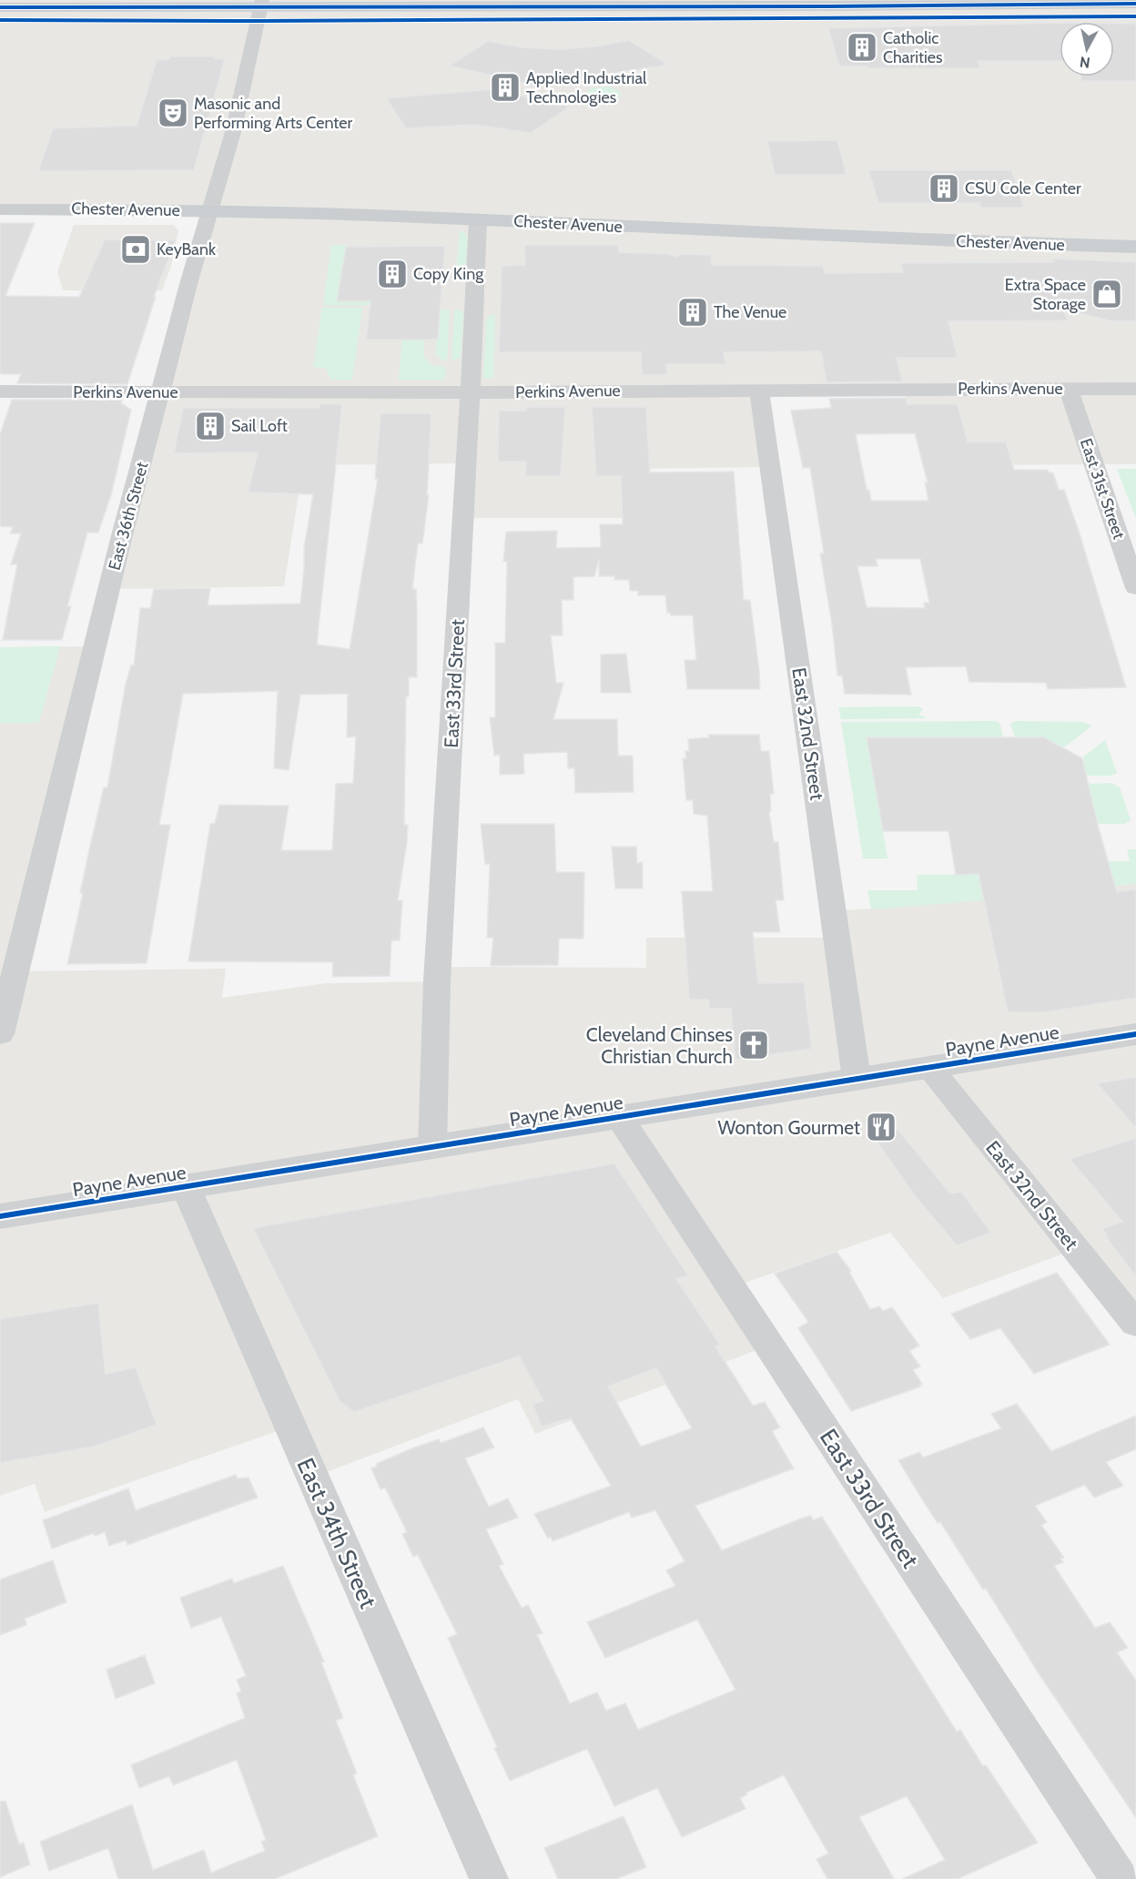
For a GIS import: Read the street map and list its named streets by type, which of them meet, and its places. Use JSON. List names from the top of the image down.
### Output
{
  "streets": {
    "main road": ["Chester Avenue"],
    "street": [
      "Perkins Avenue",
      "East 31st Street",
      "East 36th Street",
      "East 33rd Street",
      "East 32nd Street",
      "Payne Avenue",
      "East 34th Street"
    ]
  },
  "crossings": [
    ["Chester Avenue", "East 36th Street"],
    ["Chester Avenue", "East 33rd Street"],
    ["Perkins Avenue", "East 31st Street"],
    ["Perkins Avenue", "East 36th Street"],
    ["Perkins Avenue", "East 33rd Street"],
    ["Perkins Avenue", "East 32nd Street"],
    ["East 33rd Street", "Payne Avenue"],
    ["East 32nd Street", "Payne Avenue"],
    ["Payne Avenue", "East 34th Street"]
  ],
  "places": {
    "building": [
      "Catholic Charities",
      "Applied Industrial Technologies",
      "CSU Cole Center",
      "Copy King",
      "The Venue",
      "Sail Loft"
    ],
    "theatre": ["Masonic and Performing Arts Center"],
    "bank": ["KeyBank"],
    "shop": ["Extra Space Storage"],
    "church": ["Cleveland Chinses Christian Church"],
    "restaurant": ["Wonton Gourmet"]
  },
  "north": "bottom"
}
